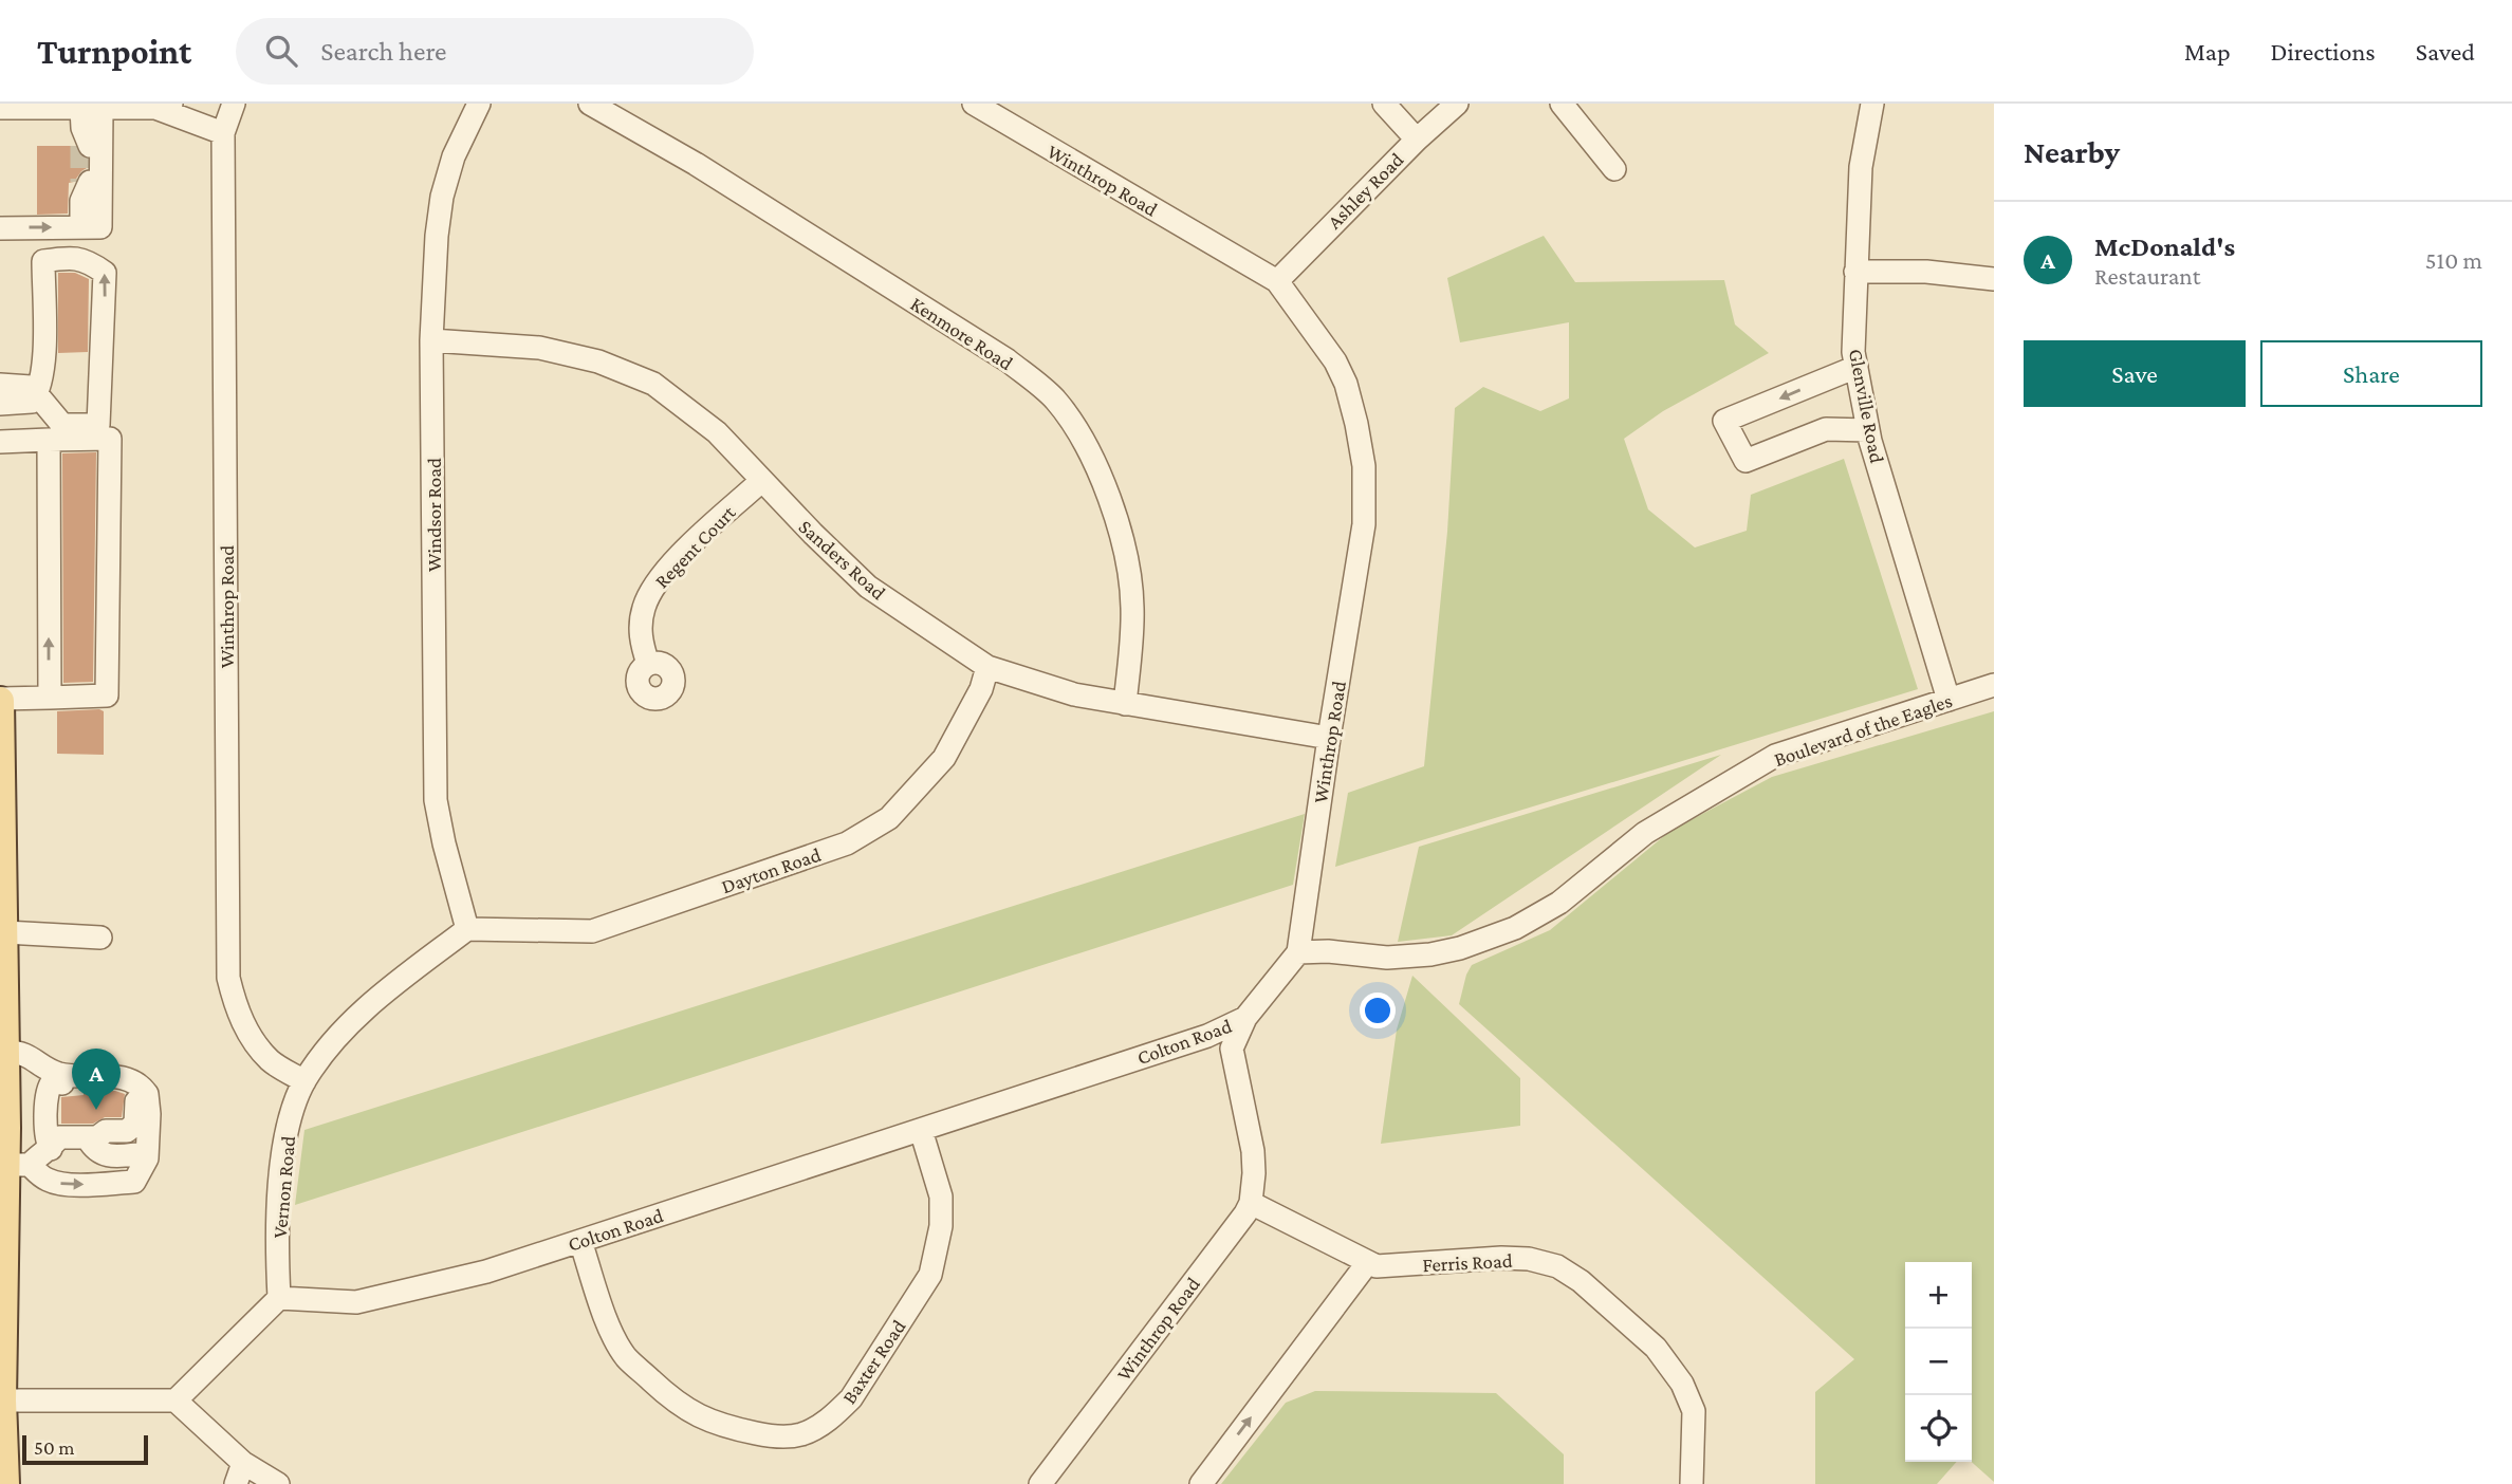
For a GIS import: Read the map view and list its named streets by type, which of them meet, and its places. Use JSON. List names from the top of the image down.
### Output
{
  "streets": {
    "street": [
      "Winthrop Road",
      "Ashley Road",
      "Kenmore Road",
      "Glenville Road",
      "Windsor Road",
      "Regent Court",
      "Sanders Road",
      "Boulevard of the Eagles",
      "Dayton Road",
      "Colton Road",
      "Vernon Road",
      "Ferris Road",
      "Baxter Road"
    ]
  },
  "crossings": [
    ["Winthrop Road", "Ashley Road"],
    ["Winthrop Road", "Sanders Road"],
    ["Winthrop Road", "Boulevard of the Eagles"],
    ["Winthrop Road", "Vernon Road"],
    ["Winthrop Road", "Ferris Road"],
    ["Kenmore Road", "Sanders Road"],
    ["Glenville Road", "Boulevard of the Eagles"],
    ["Windsor Road", "Sanders Road"],
    ["Windsor Road", "Dayton Road"],
    ["Windsor Road", "Vernon Road"],
    ["Regent Court", "Sanders Road"],
    ["Sanders Road", "Dayton Road"],
    ["Dayton Road", "Vernon Road"],
    ["Colton Road", "Vernon Road"],
    ["Colton Road", "Baxter Road"]
  ],
  "scale_bar": "50 m",
  "page": {
    "header": "Turnpoint",
    "search": "Search here",
    "nav": ["Map", "Directions", "Saved"],
    "heading": "Nearby",
    "list": [
      {
        "mark": "A",
        "name": "McDonald's",
        "note": "Restaurant",
        "value": "510 m"
      }
    ],
    "buttons": ["Save", "Share"],
    "pins": "A",
    "map_buttons": ["+", "−"],
    "scale": "50 m"
  }
}
